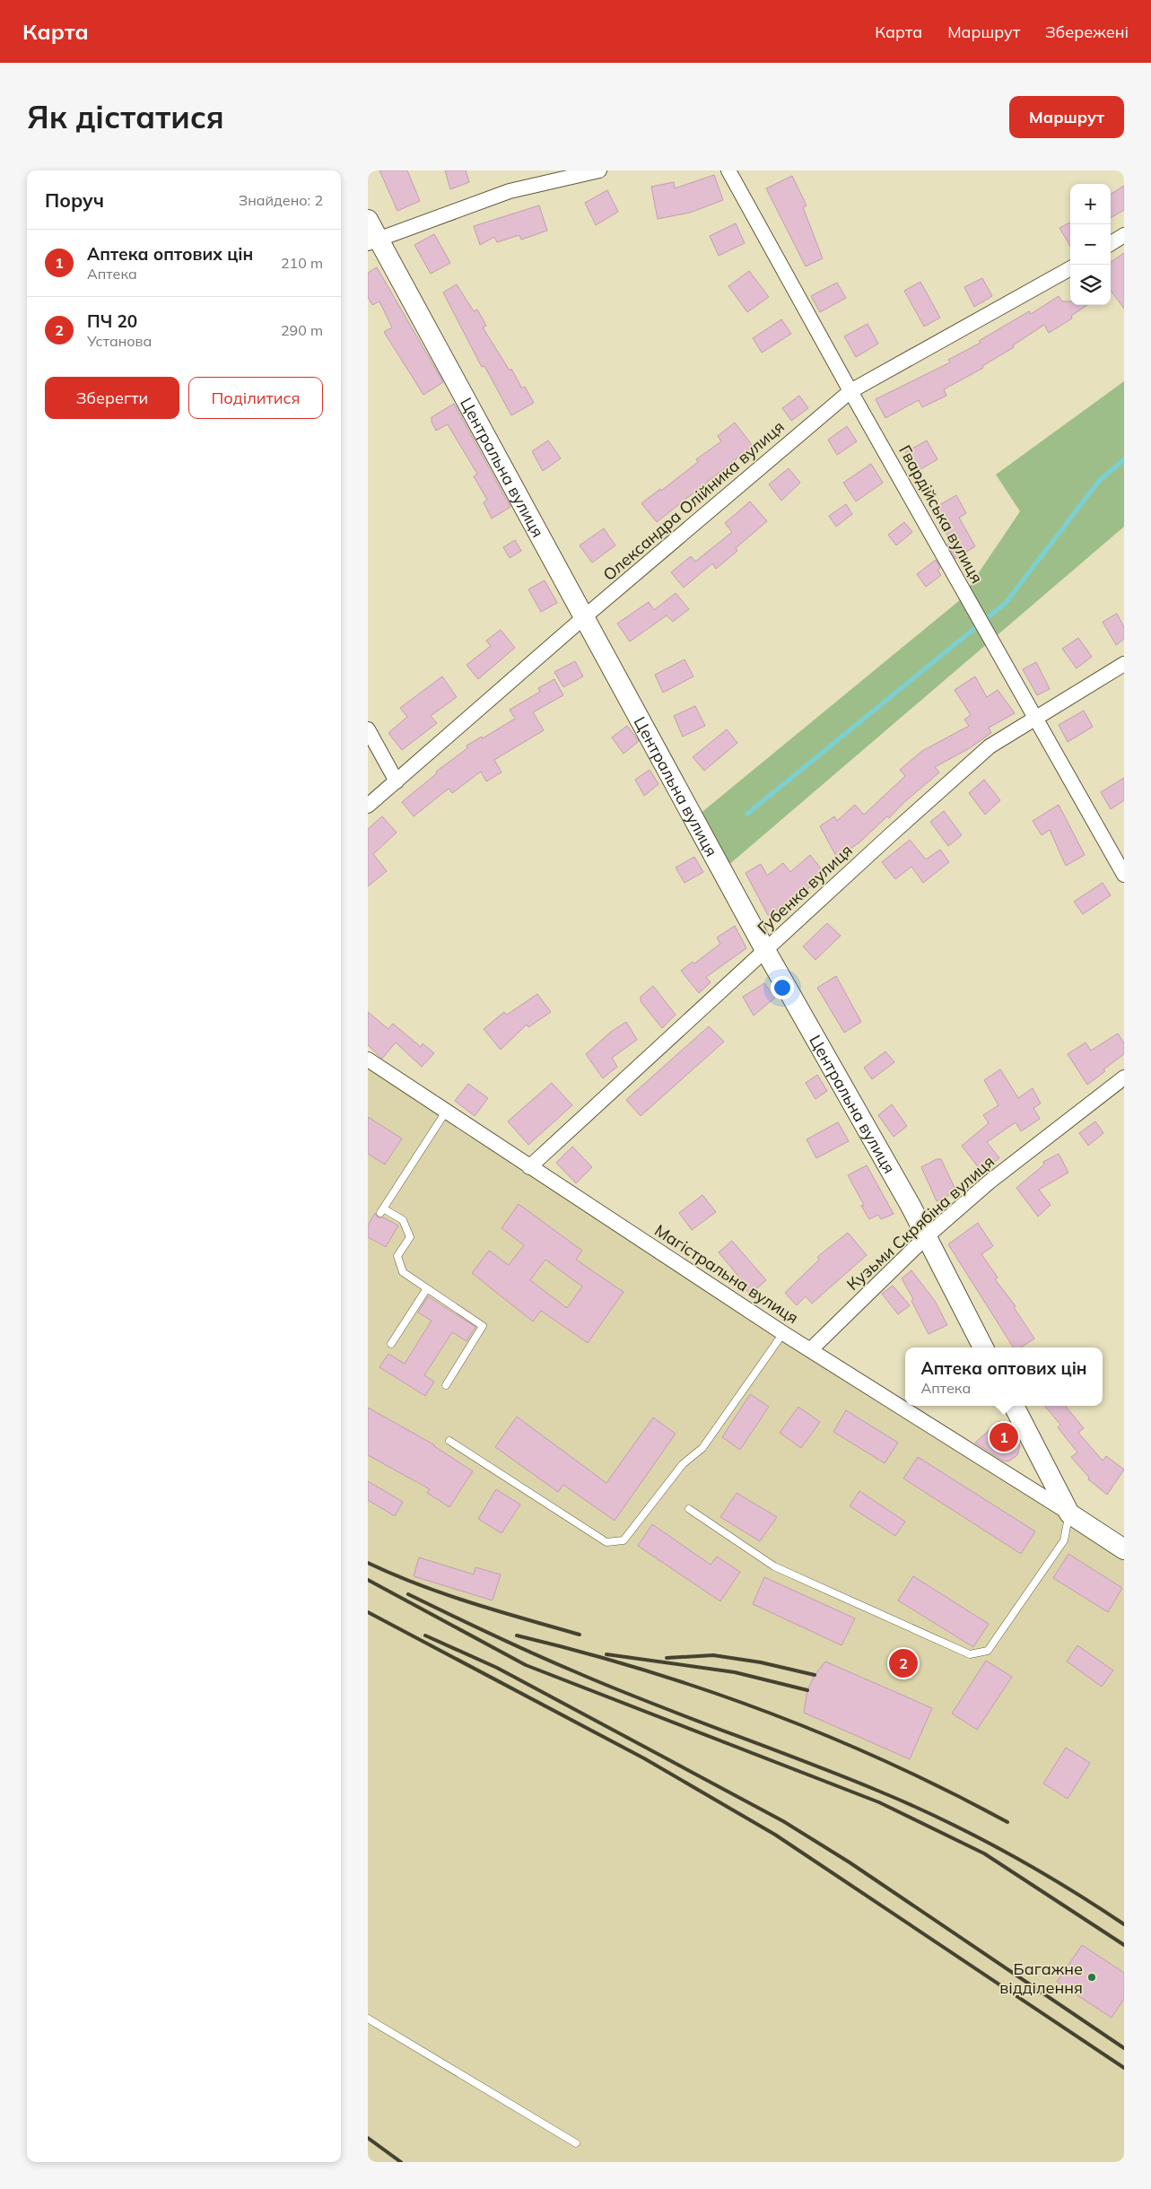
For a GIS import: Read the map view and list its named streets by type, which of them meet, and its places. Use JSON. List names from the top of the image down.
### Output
{
  "streets": {
    "main road": ["Центральна вулиця"],
    "street": [
      "Олександра Олійника вулиця",
      "Гвардійська вулиця",
      "Губенка вулиця",
      "Кузьми Скрябіна вулиця",
      "Магістральна вулиця"
    ]
  },
  "crossings": [
    ["Центральна вулиця", "Олександра Олійника вулиця"],
    ["Центральна вулиця", "Губенка вулиця"],
    ["Центральна вулиця", "Кузьми Скрябіна вулиця"],
    ["Олександра Олійника вулиця", "Гвардійська вулиця"],
    ["Гвардійська вулиця", "Губенка вулиця"],
    ["Губенка вулиця", "Магістральна вулиця"],
    ["Кузьми Скрябіна вулиця", "Магістральна вулиця"]
  ],
  "places": ["Багажне відділення"],
  "page": {
    "header": "Карта",
    "nav": ["Карта", "Маршрут", "Збережені"],
    "buttons": [
      "Маршрут",
      ["Зберегти", "Поділитися"]
    ],
    "title": "Як дістатися",
    "heading": ["Поруч", "Знайдено: 2"],
    "map_buttons": ["+", "−"],
    "list": [
      {
        "mark": "1",
        "name": "Аптека оптових цін",
        "note": "Аптека",
        "value": "210 m"
      },
      {
        "mark": "2",
        "name": "ПЧ 20",
        "note": "Установа",
        "value": "290 m"
      }
    ],
    "popup": ["Аптека оптових цін", "Аптека"],
    "pins": ["1", "2"]
  }
}
